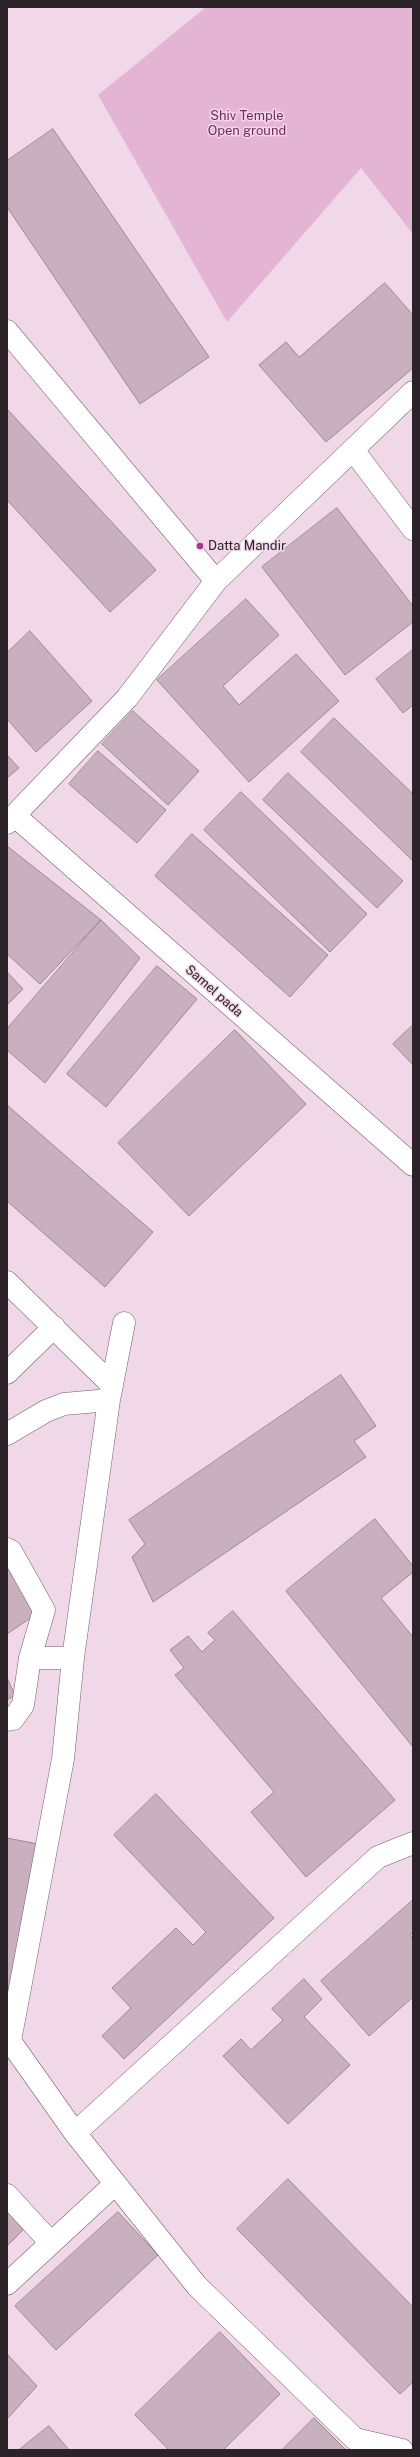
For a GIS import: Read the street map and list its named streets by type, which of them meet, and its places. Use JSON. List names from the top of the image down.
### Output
{
  "streets": {
    "street": ["Samel pada"]
  },
  "parks": ["Shiv Temple Open ground"],
  "places": ["Datta Mandir"]
}
